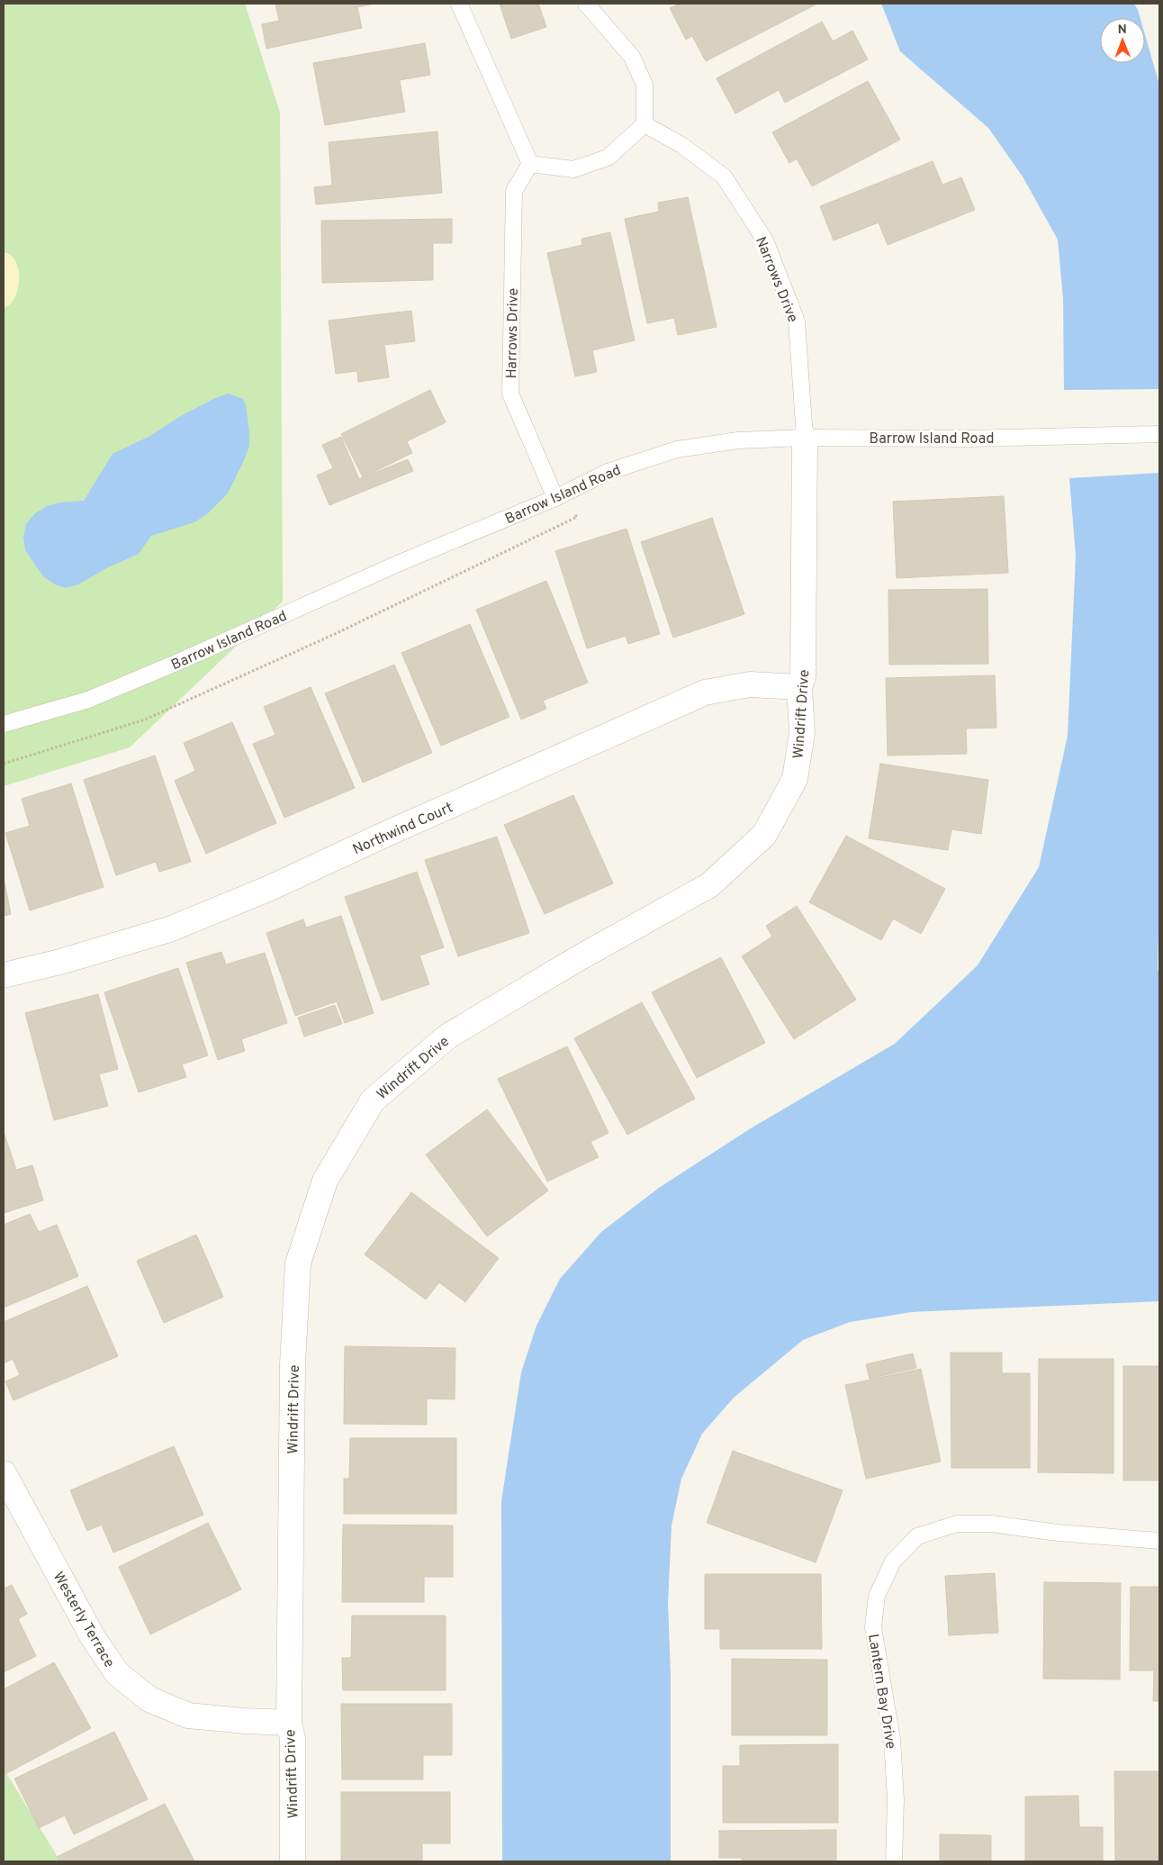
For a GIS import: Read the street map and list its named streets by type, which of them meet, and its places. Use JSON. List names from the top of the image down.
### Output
{
  "streets": {
    "street": ["Windrift Drive", "Northwind Court", "Westerly Terrace"],
    "lane": [
      "Narrows Drive",
      "Harrows Drive",
      "Barrow Island Road",
      "Lantern Bay Drive"
    ]
  },
  "crossings": [
    ["Narrows Drive", "Barrow Island Road"],
    ["Narrows Drive", "Windrift Drive"],
    ["Harrows Drive", "Barrow Island Road"],
    ["Barrow Island Road", "Windrift Drive"],
    ["Windrift Drive", "Northwind Court"],
    ["Windrift Drive", "Westerly Terrace"]
  ],
  "north": "top"
}
